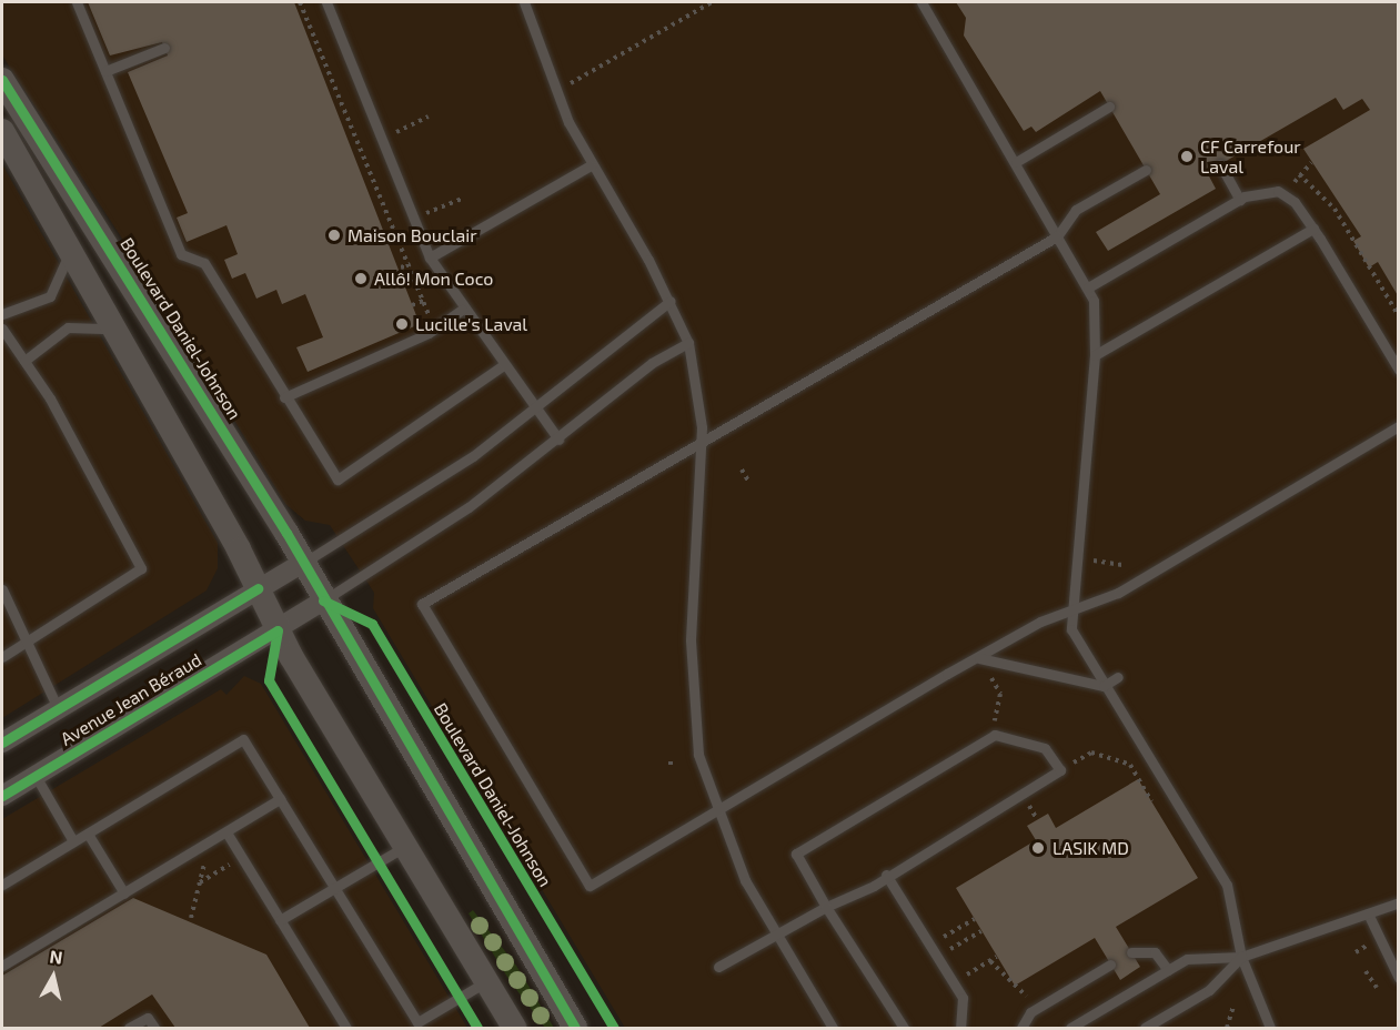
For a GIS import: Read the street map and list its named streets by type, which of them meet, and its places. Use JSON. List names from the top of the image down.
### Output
{
  "streets": {
    "street": ["Boulevard Daniel-Johnson", "Avenue Jean Béraud"]
  },
  "crossings": [
    ["Boulevard Daniel-Johnson", "Avenue Jean Béraud"]
  ],
  "places": [
    "CF Carrefour Laval",
    "Maison Bouclair",
    "Allô! Mon Coco",
    "Lucille's Laval",
    "LASIK MD"
  ],
  "north": "top"
}
